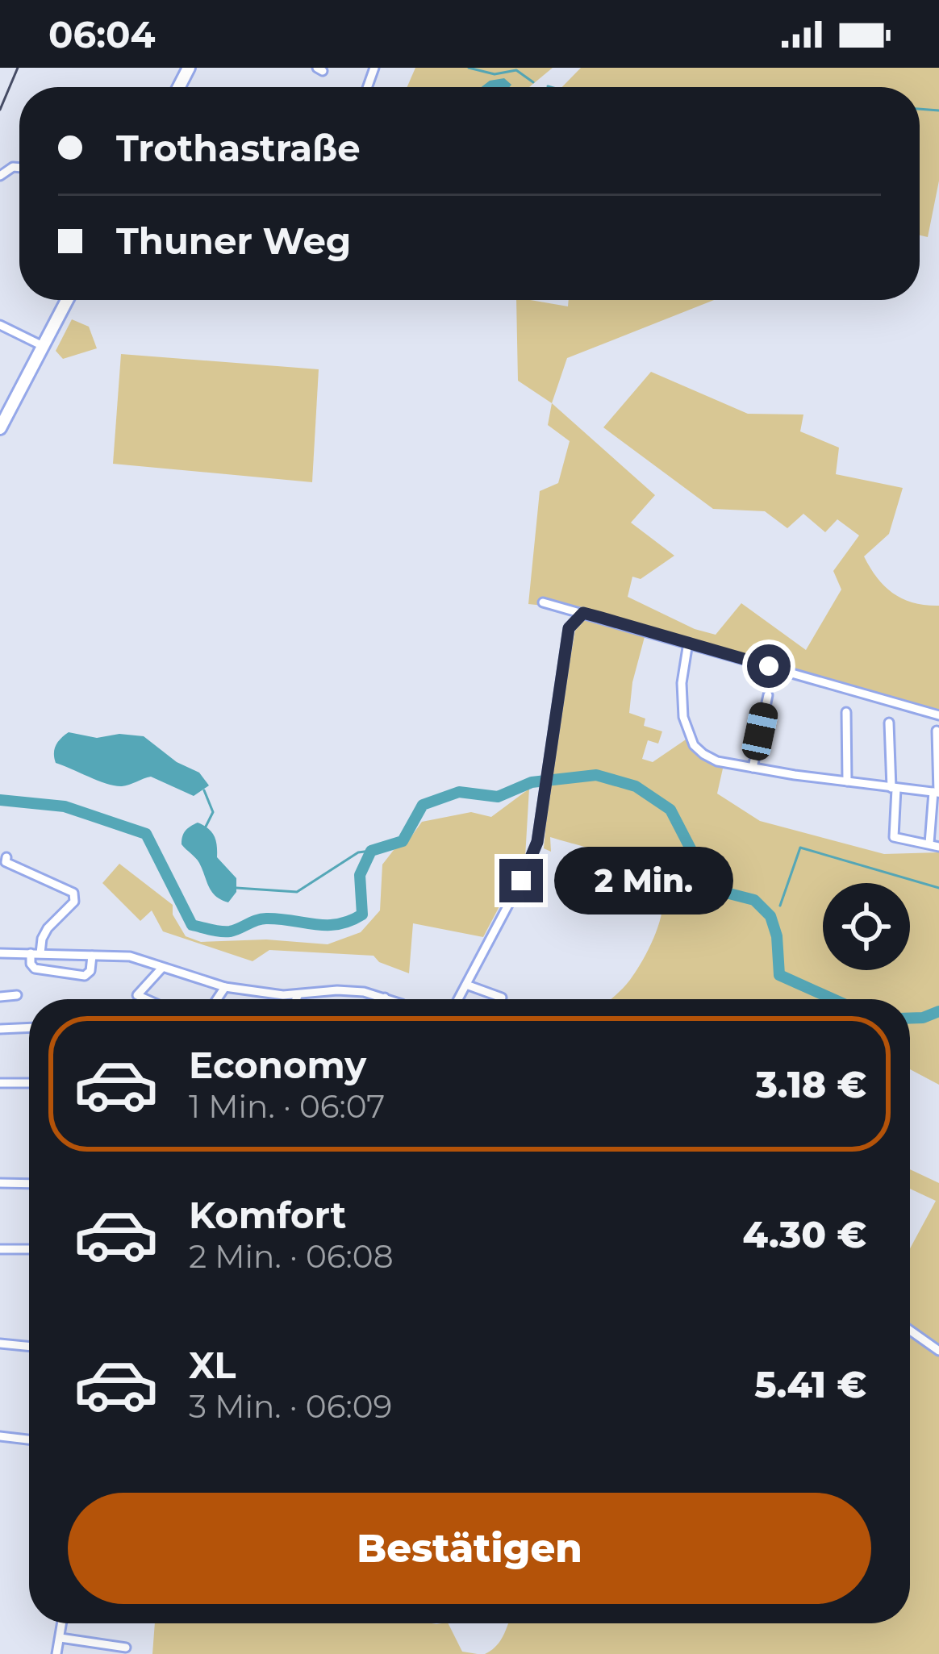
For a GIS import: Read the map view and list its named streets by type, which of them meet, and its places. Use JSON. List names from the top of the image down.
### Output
{
  "page": {
    "status": "06:04",
    "banner": ["Trothastraße", "Thuner Weg"],
    "bubble": "2 Min.",
    "list": [
      {
        "name": "Economy",
        "note": "1 Min. · 06:07",
        "value": "3.18 €"
      },
      {
        "name": "Komfort",
        "note": "2 Min. · 06:08",
        "value": "4.30 €"
      },
      {
        "name": "XL",
        "note": "3 Min. · 06:09",
        "value": "5.41 €"
      }
    ],
    "buttons": "Bestätigen"
  }
}
